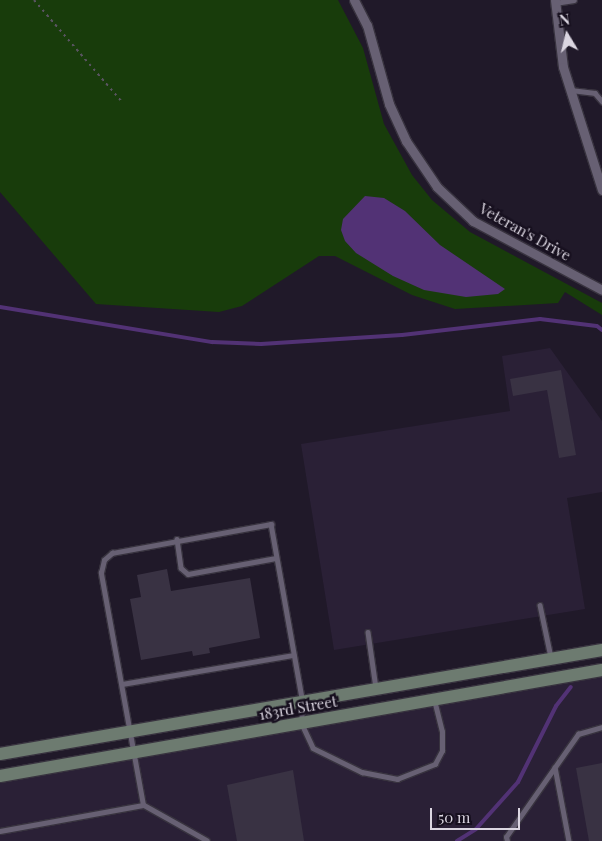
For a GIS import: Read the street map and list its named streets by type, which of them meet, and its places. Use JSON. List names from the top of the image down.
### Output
{
  "streets": {
    "street": ["Veteran's Drive", "183rd Street"]
  },
  "scale_bar": "50 m",
  "north": "top"
}
